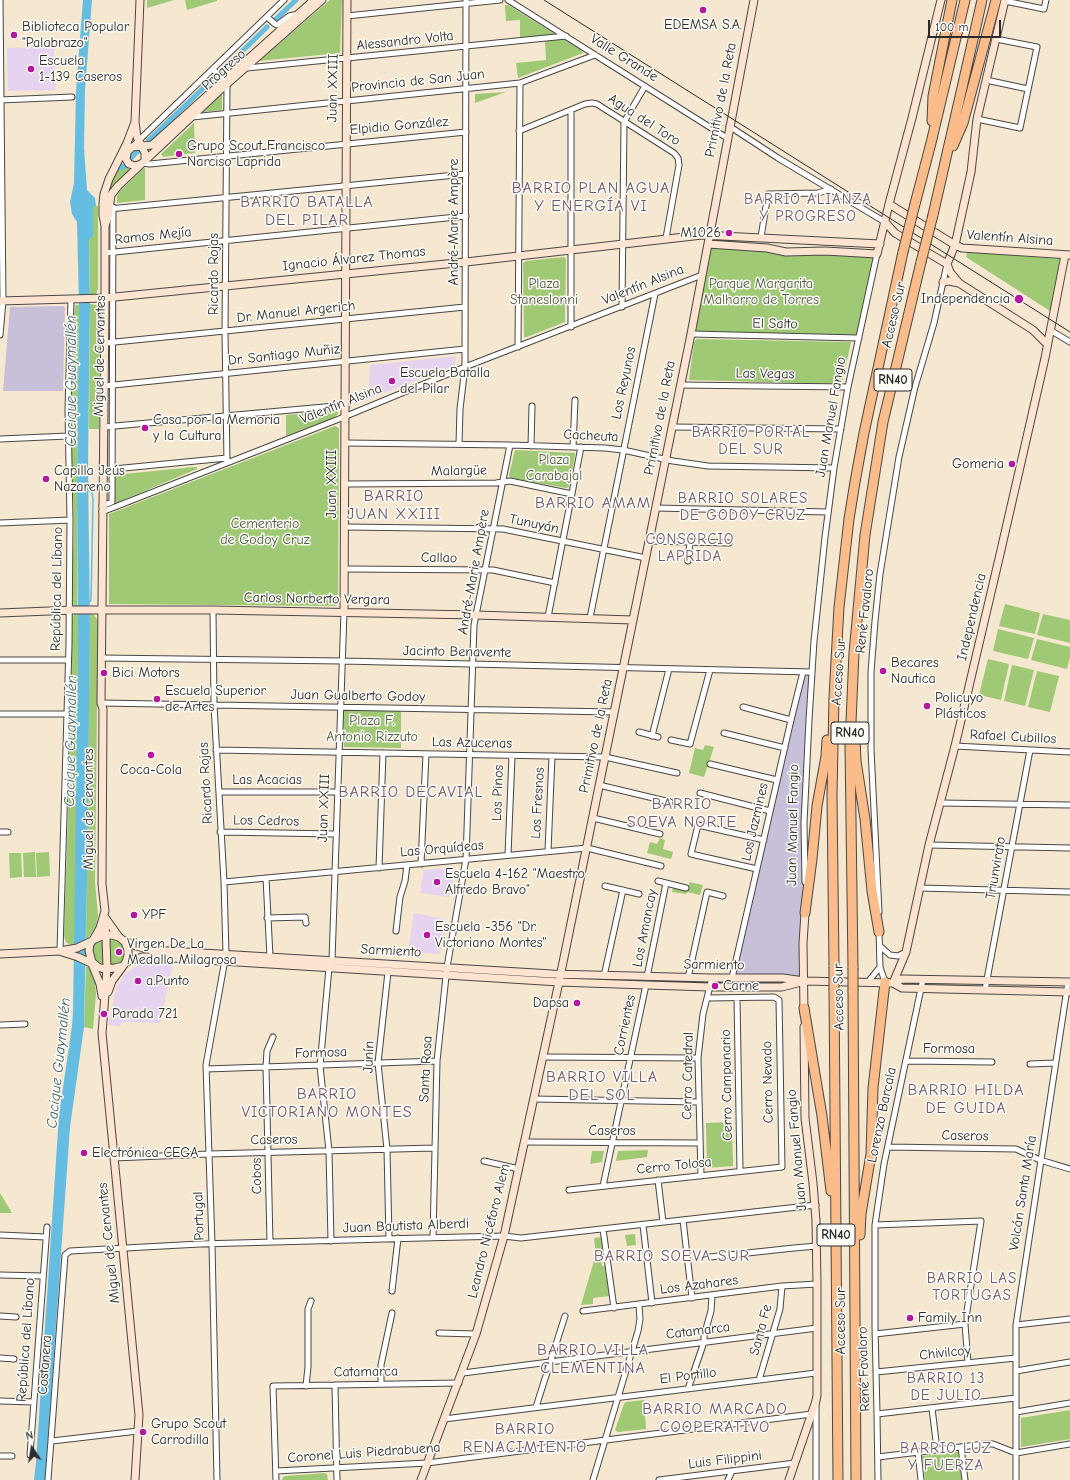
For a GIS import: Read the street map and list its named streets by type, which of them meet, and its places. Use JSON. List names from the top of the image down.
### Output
{
  "streets": {
    "highway": ["Acceso Sur", "RN40"],
    "street": [
      "Alessandro Volta",
      "Valle Grande",
      "Progreso",
      "Provincia de San Juan",
      "Juan XXIII",
      "Primitivo de la Reta",
      "Agua del Toro",
      "Elpidio González",
      "André-Marie Ampère",
      "Ramos Mejía",
      "Valentín Alsina",
      "Ignacio Álvarez Thomas",
      "Ricardo Rojas",
      "Dr. Manuel Argerich",
      "El Salto",
      "Dr. Santiago Muñiz",
      "Miguel de Cervantes",
      "Las Vegas",
      "Los Reyunos",
      "Juan Manuel Fangio",
      "Cacheuta",
      "Malargüe",
      "Tunuyán",
      "Callao",
      "República del Líbano",
      "Carlos Norberto Vergara",
      "René Favaloro",
      "Independencia",
      "Jacinto Benavente",
      "Juan Gualberto Godoy",
      "Rafael Cubillos",
      "Las Azucenas",
      "Las Acacias",
      "Los Pinos",
      "Los Fresnos",
      "Los Cedros",
      "Los Jazmines",
      "Las Orquídeas",
      "Triunvirato",
      "Los Amancay",
      "Sarmiento",
      "Corrientes",
      "Formosa",
      "Junín",
      "Santa Rosa",
      "Cerro Catedral",
      "Cerro Nevado",
      "Cerro Campanario",
      "Lorenzo Barcala",
      "Caseros",
      "Cerro Tolosa",
      "Cobos",
      "Volcán Santa María",
      "Portugal",
      "Juan Bautista Alberdi",
      "Leandro Nicéforo Alem",
      "Los Azahares",
      "Santa Fe",
      "Catamarca",
      "Chivilcoy",
      "Costanera",
      "El Portillo",
      "Coronel Luis Piedrabuena",
      "Luis Filippini"
    ]
  },
  "crossings": [
    ["Alessandro Volta", "Valle Grande"],
    ["Alessandro Volta", "Progreso"],
    ["Alessandro Volta", "Juan XXIII"],
    ["Alessandro Volta", "André-Marie Ampère"],
    ["Valle Grande", "Provincia de San Juan"],
    ["Valle Grande", "Primitivo de la Reta"],
    ["Progreso", "Provincia de San Juan"],
    ["Progreso", "Elpidio González"],
    ["Progreso", "Ricardo Rojas"],
    ["Progreso", "Miguel de Cervantes"],
    ["Provincia de San Juan", "Juan XXIII"],
    ["Provincia de San Juan", "André-Marie Ampère"],
    ["Provincia de San Juan", "Ricardo Rojas"],
    ["Juan XXIII", "Elpidio González"],
    ["Juan XXIII", "Ramos Mejía"],
    ["Juan XXIII", "Valentín Alsina"],
    ["Juan XXIII", "Ignacio Álvarez Thomas"],
    ["Juan XXIII", "Dr. Manuel Argerich"],
    ["Juan XXIII", "Dr. Santiago Muñiz"],
    ["Juan XXIII", "Cacheuta"],
    ["Juan XXIII", "Malargüe"],
    ["Juan XXIII", "Tunuyán"],
    ["Juan XXIII", "Callao"],
    ["Juan XXIII", "Carlos Norberto Vergara"],
    ["Juan XXIII", "Jacinto Benavente"],
    ["Juan XXIII", "Juan Gualberto Godoy"],
    ["Juan XXIII", "Las Azucenas"],
    ["Juan XXIII", "Las Acacias"],
    ["Juan XXIII", "Los Cedros"],
    ["Juan XXIII", "Las Orquídeas"],
    ["Juan XXIII", "Sarmiento"],
    ["Juan XXIII", "Formosa"],
    ["Juan XXIII", "Caseros"],
    ["Juan XXIII", "Juan Bautista Alberdi"],
    ["Primitivo de la Reta", "Valentín Alsina"],
    ["Primitivo de la Reta", "Ignacio Álvarez Thomas"],
    ["Primitivo de la Reta", "El Salto"],
    ["Primitivo de la Reta", "Las Vegas"],
    ["Primitivo de la Reta", "Cacheuta"],
    ["Primitivo de la Reta", "Tunuyán"],
    ["Primitivo de la Reta", "Carlos Norberto Vergara"],
    ["Primitivo de la Reta", "Jacinto Benavente"],
    ["Primitivo de la Reta", "Juan Gualberto Godoy"],
    ["Primitivo de la Reta", "Las Azucenas"],
    ["Primitivo de la Reta", "Las Orquídeas"],
    ["Primitivo de la Reta", "Sarmiento"],
    ["Primitivo de la Reta", "Leandro Nicéforo Alem"],
    ["Agua del Toro", "Ignacio Álvarez Thomas"],
    ["Elpidio González", "André-Marie Ampère"],
    ["Elpidio González", "Ricardo Rojas"],
    ["Elpidio González", "Miguel de Cervantes"],
    ["André-Marie Ampère", "Ramos Mejía"],
    ["André-Marie Ampère", "Valentín Alsina"],
    ["André-Marie Ampère", "Ignacio Álvarez Thomas"],
    ["André-Marie Ampère", "Dr. Manuel Argerich"],
    ["André-Marie Ampère", "Dr. Santiago Muñiz"],
    ["André-Marie Ampère", "Cacheuta"],
    ["André-Marie Ampère", "Malargüe"],
    ["André-Marie Ampère", "Tunuyán"],
    ["André-Marie Ampère", "Callao"],
    ["André-Marie Ampère", "Carlos Norberto Vergara"],
    ["André-Marie Ampère", "Jacinto Benavente"],
    ["André-Marie Ampère", "Juan Gualberto Godoy"],
    ["André-Marie Ampère", "Las Azucenas"],
    ["André-Marie Ampère", "Las Orquídeas"],
    ["André-Marie Ampère", "Sarmiento"],
    ["André-Marie Ampère", "Santa Rosa"],
    ["Ramos Mejía", "Ricardo Rojas"],
    ["Ramos Mejía", "Miguel de Cervantes"],
    ["Valentín Alsina", "Ricardo Rojas"],
    ["Valentín Alsina", "Miguel de Cervantes"],
    ["Valentín Alsina", "Los Reyunos"],
    ["Valentín Alsina", "Independencia"],
    ["Ignacio Álvarez Thomas", "Ricardo Rojas"],
    ["Ignacio Álvarez Thomas", "Miguel de Cervantes"],
    ["Ignacio Álvarez Thomas", "República del Líbano"],
    ["Ricardo Rojas", "Dr. Manuel Argerich"],
    ["Ricardo Rojas", "Dr. Santiago Muñiz"],
    ["Ricardo Rojas", "Carlos Norberto Vergara"],
    ["Ricardo Rojas", "Jacinto Benavente"],
    ["Ricardo Rojas", "Juan Gualberto Godoy"],
    ["Ricardo Rojas", "Las Azucenas"],
    ["Ricardo Rojas", "Las Acacias"],
    ["Ricardo Rojas", "Los Cedros"],
    ["Ricardo Rojas", "Las Orquídeas"],
    ["Ricardo Rojas", "Sarmiento"],
    ["Ricardo Rojas", "Portugal"],
    ["Dr. Manuel Argerich", "Miguel de Cervantes"],
    ["El Salto", "Juan Manuel Fangio"],
    ["Dr. Santiago Muñiz", "Miguel de Cervantes"],
    ["Miguel de Cervantes", "Carlos Norberto Vergara"],
    ["Miguel de Cervantes", "Jacinto Benavente"],
    ["Miguel de Cervantes", "Juan Gualberto Godoy"],
    ["Miguel de Cervantes", "Sarmiento"],
    ["Miguel de Cervantes", "Caseros"],
    ["Miguel de Cervantes", "Juan Bautista Alberdi"],
    ["Las Vegas", "Juan Manuel Fangio"],
    ["Los Reyunos", "Cacheuta"],
    ["Los Reyunos", "Tunuyán"],
    ["Los Reyunos", "Carlos Norberto Vergara"],
    ["Juan Manuel Fangio", "Cacheuta"],
    ["Juan Manuel Fangio", "Jacinto Benavente"],
    ["Juan Manuel Fangio", "Sarmiento"],
    ["Juan Manuel Fangio", "Juan Bautista Alberdi"],
    ["Juan Manuel Fangio", "Los Azahares"],
    ["Juan Manuel Fangio", "Catamarca"],
    ["Juan Manuel Fangio", "El Portillo"],
    ["Juan Manuel Fangio", "Coronel Luis Piedrabuena"],
    ["República del Líbano", "Carlos Norberto Vergara"],
    ["René Favaloro", "Independencia"],
    ["René Favaloro", "Sarmiento"],
    ["René Favaloro", "Lorenzo Barcala"],
    ["René Favaloro", "Chivilcoy"],
    ["Independencia", "Rafael Cubillos"],
    ["Independencia", "Sarmiento"],
    ["Jacinto Benavente", "Los Jazmines"],
    ["Rafael Cubillos", "Triunvirato"],
    ["Las Azucenas", "Los Pinos"],
    ["Las Azucenas", "Los Fresnos"],
    ["Los Pinos", "Las Orquídeas"],
    ["Los Fresnos", "Las Orquídeas"],
    ["Los Jazmines", "Sarmiento"],
    ["Triunvirato", "Sarmiento"],
    ["Los Amancay", "Sarmiento"],
    ["Sarmiento", "Corrientes"],
    ["Sarmiento", "Junín"],
    ["Sarmiento", "Santa Rosa"],
    ["Sarmiento", "Cerro Catedral"],
    ["Sarmiento", "Lorenzo Barcala"],
    ["Sarmiento", "Volcán Santa María"],
    ["Sarmiento", "Portugal"],
    ["Sarmiento", "Leandro Nicéforo Alem"],
    ["Corrientes", "Caseros"],
    ["Corrientes", "Cerro Tolosa"],
    ["Formosa", "Junín"],
    ["Formosa", "Santa Rosa"],
    ["Formosa", "Lorenzo Barcala"],
    ["Formosa", "Cobos"],
    ["Formosa", "Portugal"],
    ["Junín", "Caseros"],
    ["Junín", "Juan Bautista Alberdi"],
    ["Santa Rosa", "Caseros"],
    ["Santa Rosa", "Juan Bautista Alberdi"],
    ["Cerro Catedral", "Caseros"],
    ["Cerro Catedral", "Cerro Tolosa"],
    ["Cerro Nevado", "Cerro Campanario"],
    ["Cerro Nevado", "Cerro Tolosa"],
    ["Cerro Campanario", "Cerro Tolosa"],
    ["Lorenzo Barcala", "Caseros"],
    ["Caseros", "Cobos"],
    ["Caseros", "Volcán Santa María"],
    ["Caseros", "Portugal"],
    ["Caseros", "Leandro Nicéforo Alem"],
    ["Cobos", "Juan Bautista Alberdi"],
    ["Volcán Santa María", "Chivilcoy"],
    ["Portugal", "Juan Bautista Alberdi"],
    ["Juan Bautista Alberdi", "Leandro Nicéforo Alem"],
    ["Juan Bautista Alberdi", "Costanera"],
    ["Leandro Nicéforo Alem", "Catamarca"],
    ["Leandro Nicéforo Alem", "El Portillo"],
    ["Leandro Nicéforo Alem", "Coronel Luis Piedrabuena"],
    ["Los Azahares", "Santa Fe"],
    ["Santa Fe", "Catamarca"],
    ["Santa Fe", "El Portillo"],
    ["Catamarca", "Coronel Luis Piedrabuena"]
  ],
  "districts": [
    "BARRIO PLAN AGUA Y ENERGÍA VI",
    "BARRIO ALIANZA Y PROGRESO",
    "BARRIO BATALLA DEL PILAR",
    "BARRIO PORTAL DEL SUR",
    "BARRIO JUAN XXIII",
    "BARRIO SOLARES DE GODOY CRUZ",
    "BARRIO AMAM",
    "CONSORCIO LAPRIDA",
    "BARRIO DECAVIAL",
    "BARRIO SOEVA NORTE",
    "BARRIO VILLA DEL SOL",
    "BARRIO HILDA DE GUIDA",
    "BARRIO VICTORIANO MONTES",
    "BARRIO SOEVA SUR",
    "BARRIO LAS TORTUGAS",
    "BARRIO VILLA CLEMENTINA",
    "BARRIO 13 DE JULIO",
    "BARRIO MARCADO COOPERATIVO",
    "BARRIO RENACIMIENTO",
    "BARRIO LUZ Y FUERZA"
  ],
  "water": ["Cacique Guaymallén"],
  "parks": [
    "Plaza Staneslonni",
    "Parque Margarita Malharro de Torres",
    "Plaza Carabajal",
    "Cementerio de Godoy Cruz",
    "Plaza F. Antonio Rizzuto"
  ],
  "places": [
    "EDEMSA S.A.",
    "Biblioteca Popular \"Palabrazo\"",
    "Escuela 1-139 Caseros",
    "Grupo Scout Francisco Narciso Laprida",
    "M1026",
    "Independencia",
    "Escuela Batalla del Pilar",
    "Casa por la Memoria y la Cultura",
    "Gomeria",
    "Capilla Jeús Nazareno",
    "Becares Nautica",
    "Bici Motors",
    "Escuela Superior de Artes",
    "Policuyo Plásticos",
    "Coca-Cola",
    "Escuela 4-162 \"Maestro Alfredo Bravo\"",
    "YPF",
    "Escuela -356 \"Dr. Victoriano Montes\"",
    "Virgen De La Medalla Milagrosa",
    "a.Punto",
    "Carne",
    "Dapsa",
    "Parada 721",
    "Electrónica CEGA",
    "Family Inn",
    "Grupo Scout Carrodilla"
  ],
  "scale_bar": "100 m",
  "north": "top"
}
